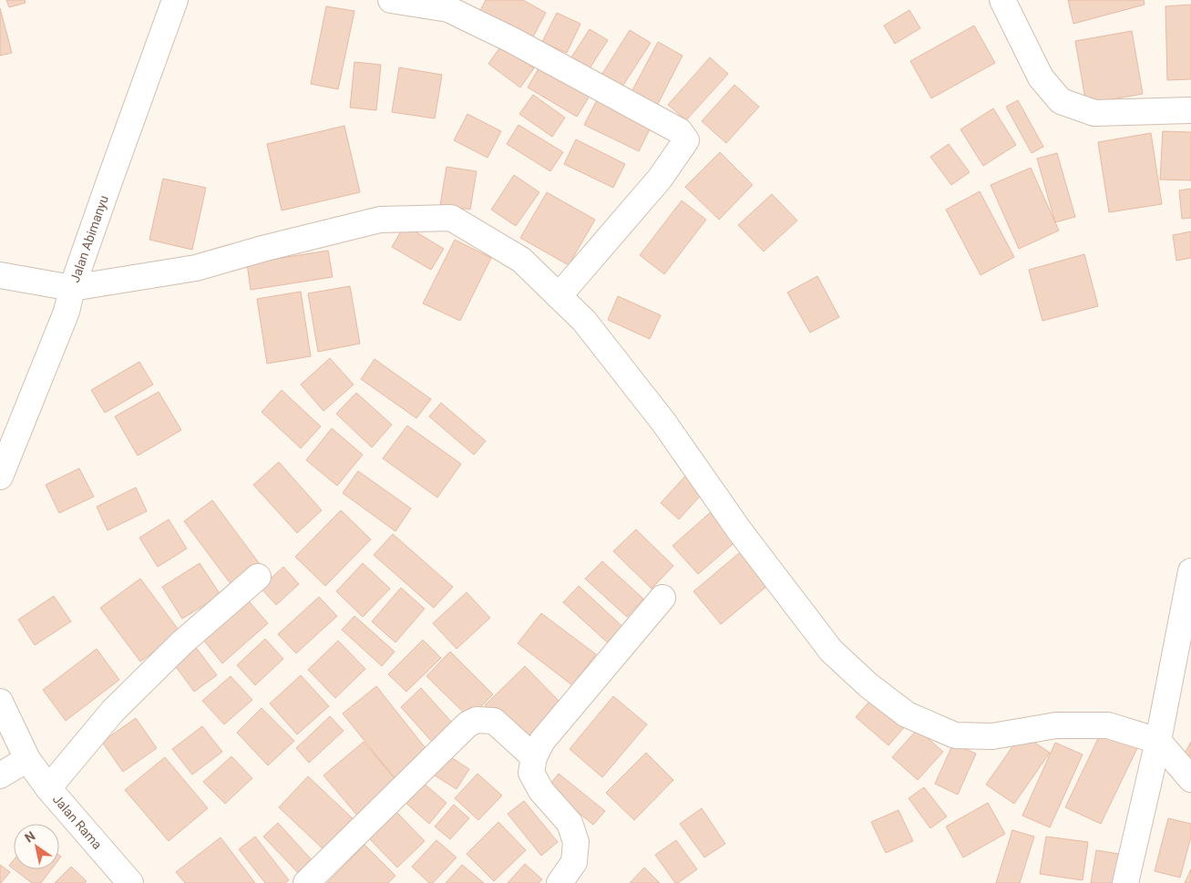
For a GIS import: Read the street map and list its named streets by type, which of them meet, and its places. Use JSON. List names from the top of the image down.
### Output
{
  "streets": {
    "street": ["Jalan Abimanyu", "Jalan Rama"]
  },
  "north": "top left"
}
